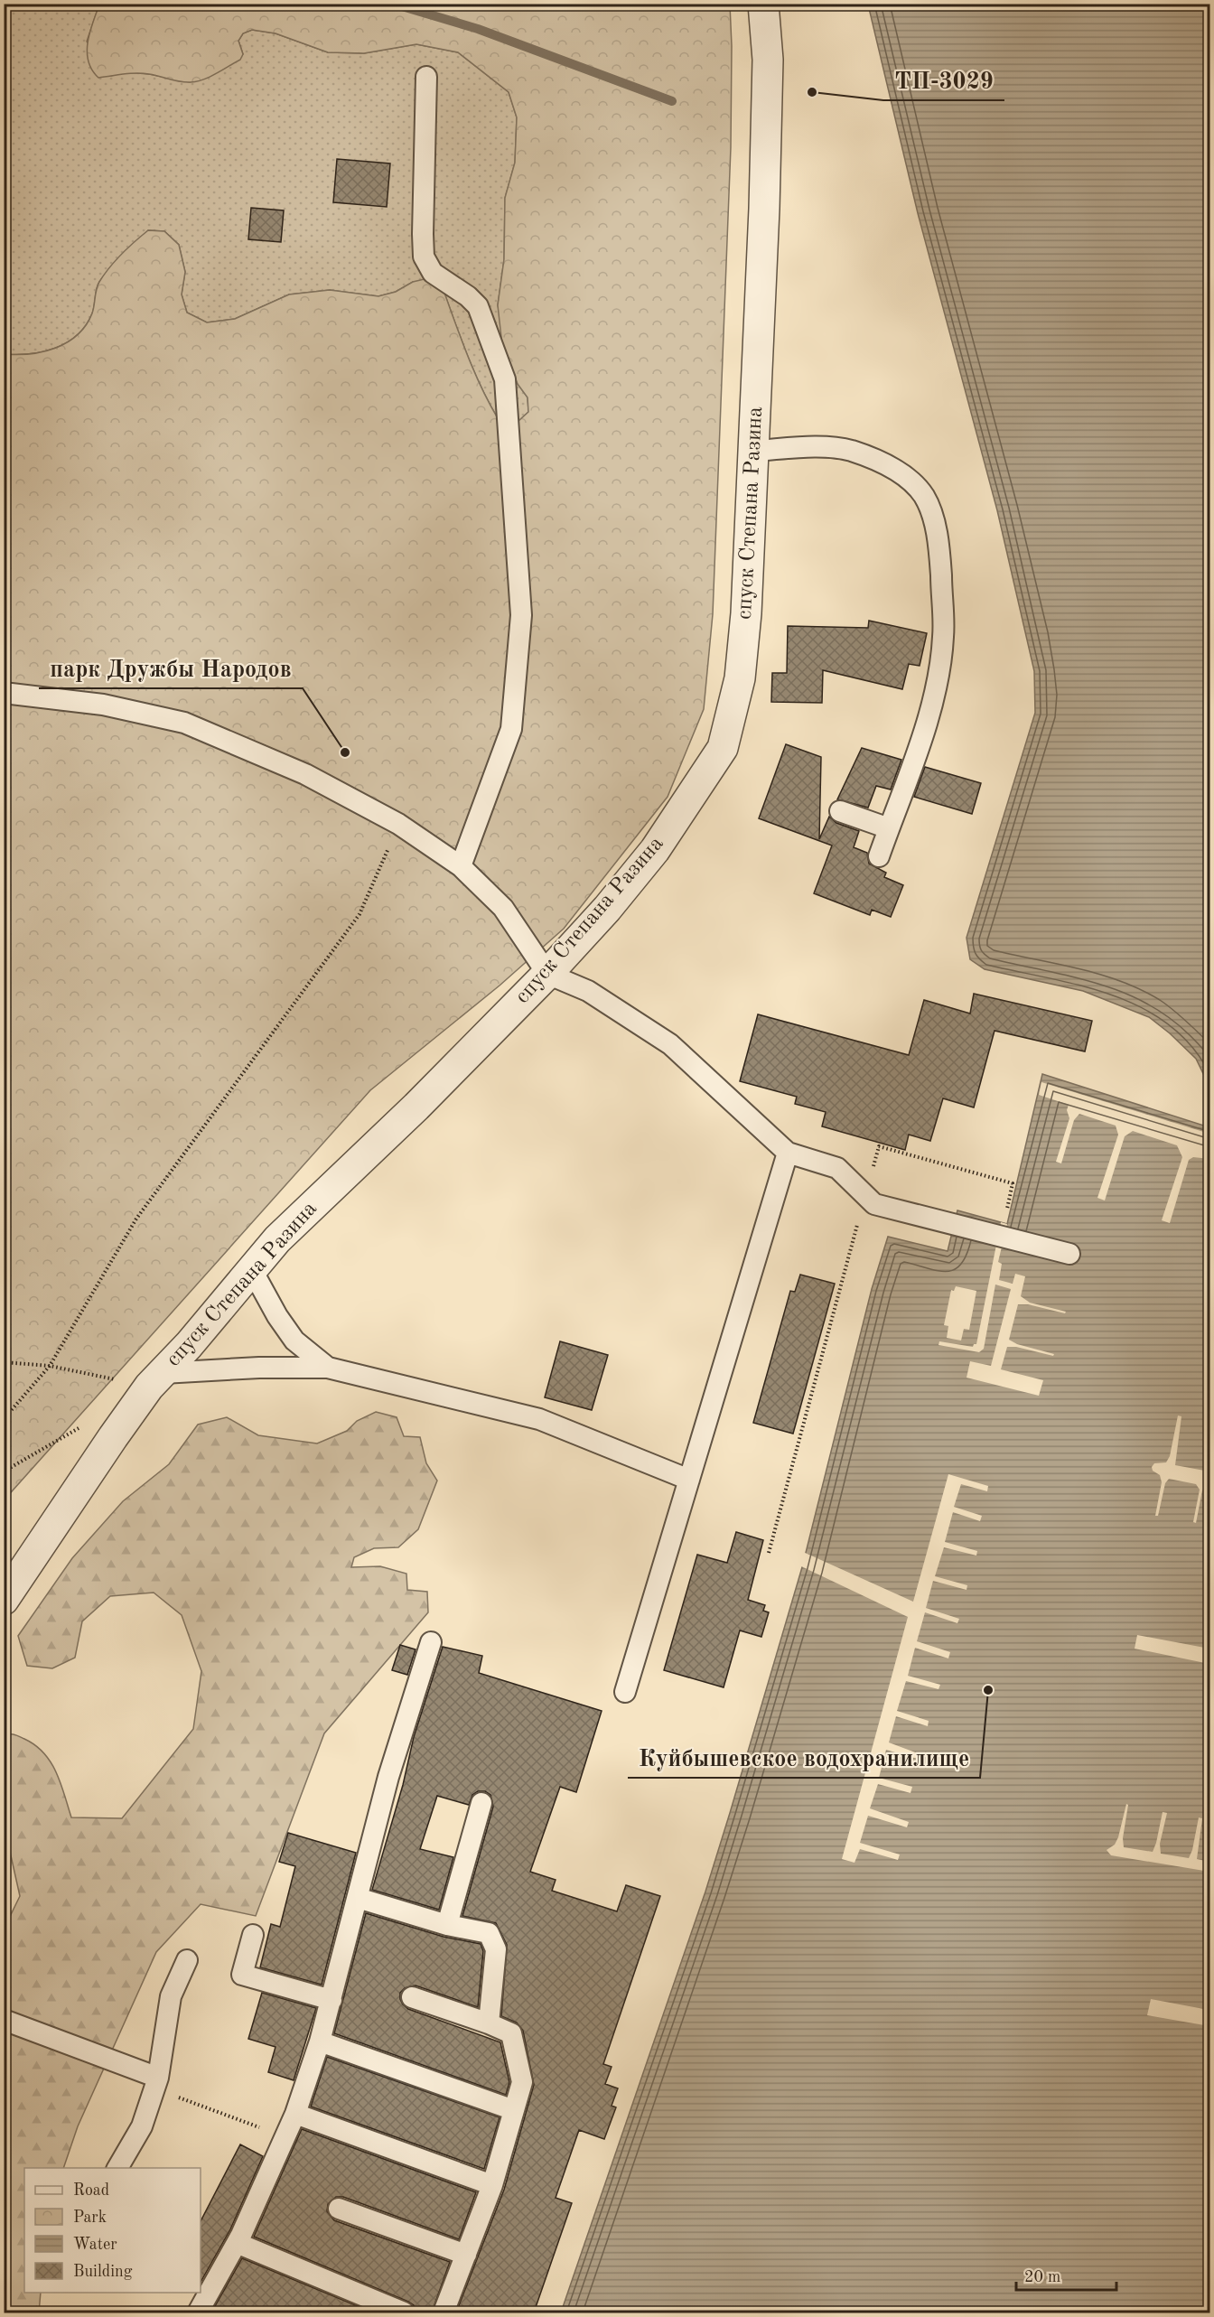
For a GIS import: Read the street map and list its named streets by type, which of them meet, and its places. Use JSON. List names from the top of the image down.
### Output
{
  "streets": {
    "street": ["спуск Степана Разина"]
  },
  "places": ["ТП-3029", "парк Дружбы Народов", "Куйбышевское водохранилище"],
  "legend": [
    "Road",
    "Park",
    "Water",
    "Building"
  ],
  "scale_bar": "20 m"
}
